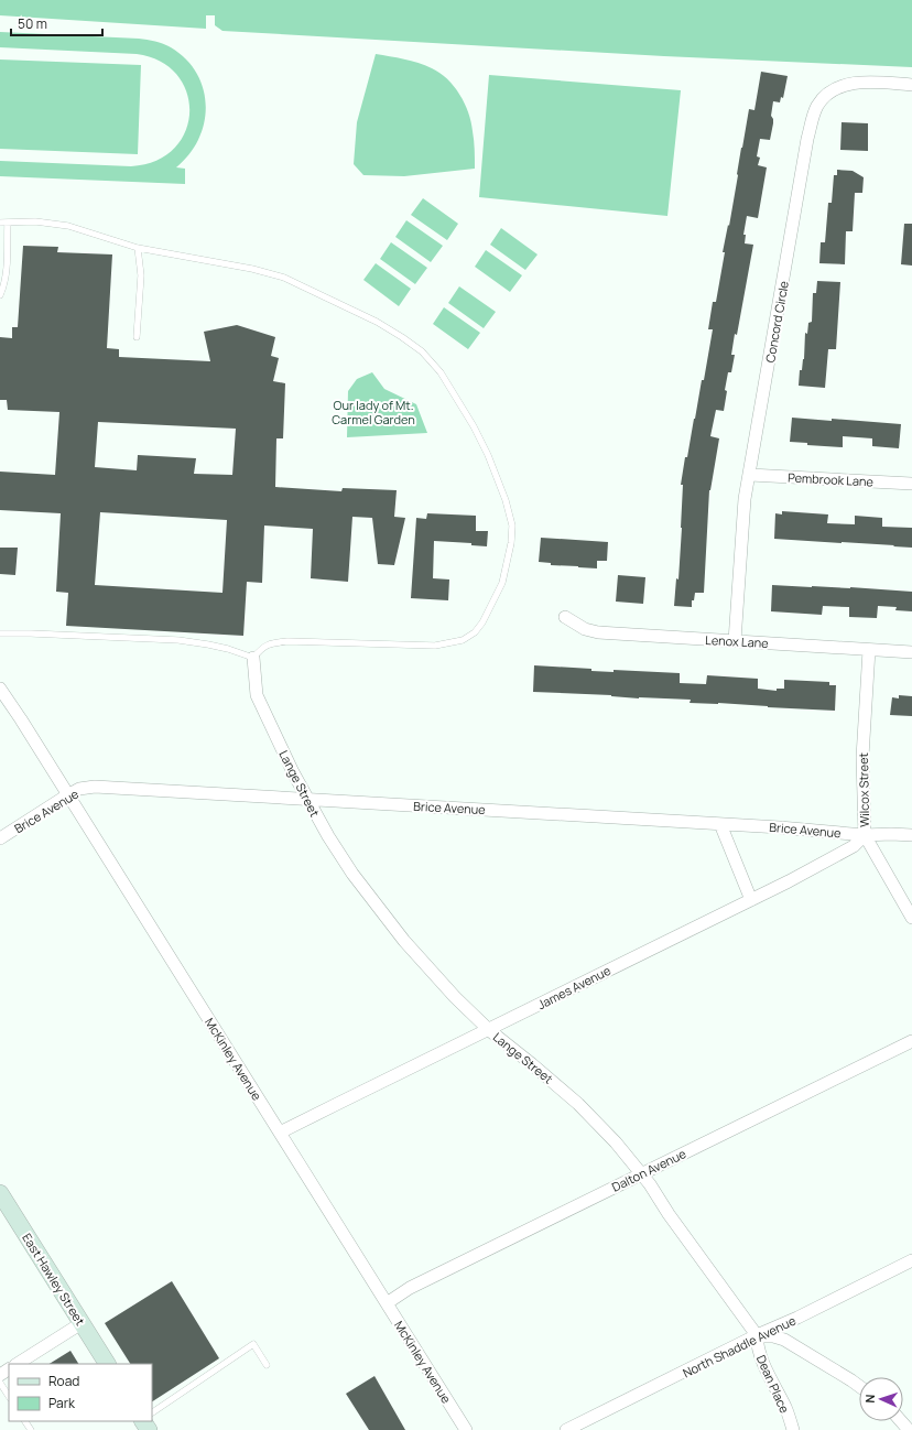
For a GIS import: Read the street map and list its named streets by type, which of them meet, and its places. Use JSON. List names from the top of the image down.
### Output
{
  "streets": {
    "street": [
      "Concord Circle",
      "Pembrook Lane",
      "Lenox Lane",
      "Lange Street",
      "Wilcox Street",
      "Brice Avenue",
      "James Avenue",
      "McKinley Avenue",
      "Dalton Avenue",
      "East Hawley Street",
      "North Shaddle Avenue",
      "Dean Place"
    ]
  },
  "crossings": [
    ["Concord Circle", "Pembrook Lane"],
    ["Concord Circle", "Lenox Lane"],
    ["Lenox Lane", "Wilcox Street"],
    ["Lange Street", "Brice Avenue"],
    ["Lange Street", "James Avenue"],
    ["Lange Street", "Dalton Avenue"],
    ["Lange Street", "North Shaddle Avenue"],
    ["Lange Street", "Dean Place"],
    ["Wilcox Street", "Brice Avenue"],
    ["Wilcox Street", "James Avenue"],
    ["Brice Avenue", "James Avenue"],
    ["Brice Avenue", "McKinley Avenue"],
    ["James Avenue", "McKinley Avenue"],
    ["McKinley Avenue", "Dalton Avenue"],
    ["North Shaddle Avenue", "Dean Place"]
  ],
  "parks": ["Our lady of Mt. Carmel Garden"],
  "legend": ["Road", "Park"],
  "scale_bar": "50 m",
  "north": "left"
}
